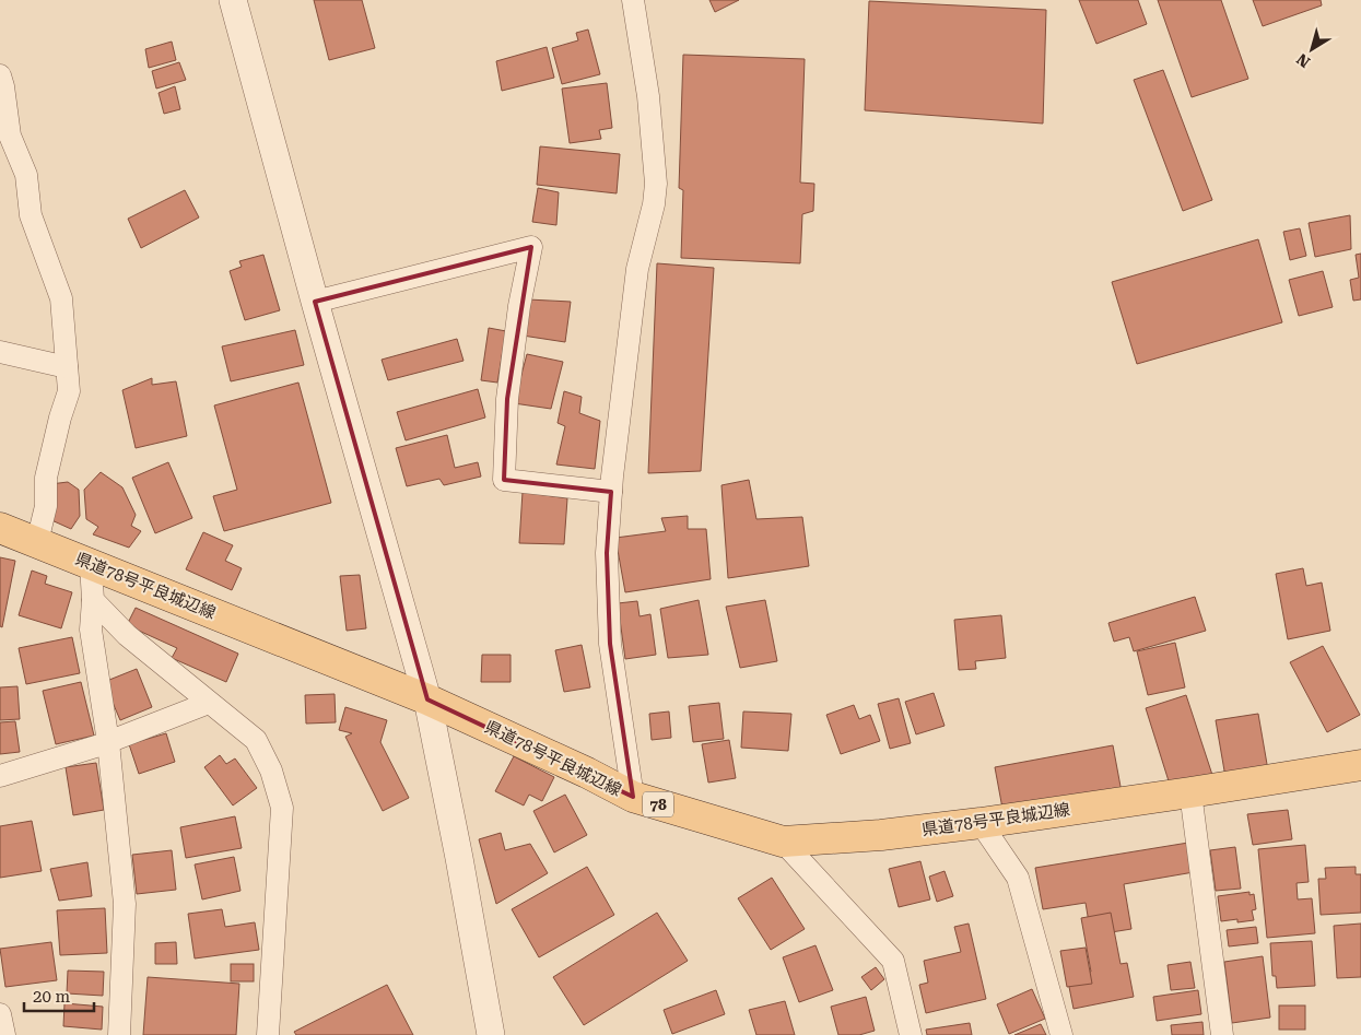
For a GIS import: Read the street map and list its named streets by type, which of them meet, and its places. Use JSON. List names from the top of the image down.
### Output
{
  "streets": {
    "main road": ["県道78号平良城辺線", "78"]
  },
  "scale_bar": "20 m",
  "north": "bottom left"
}
